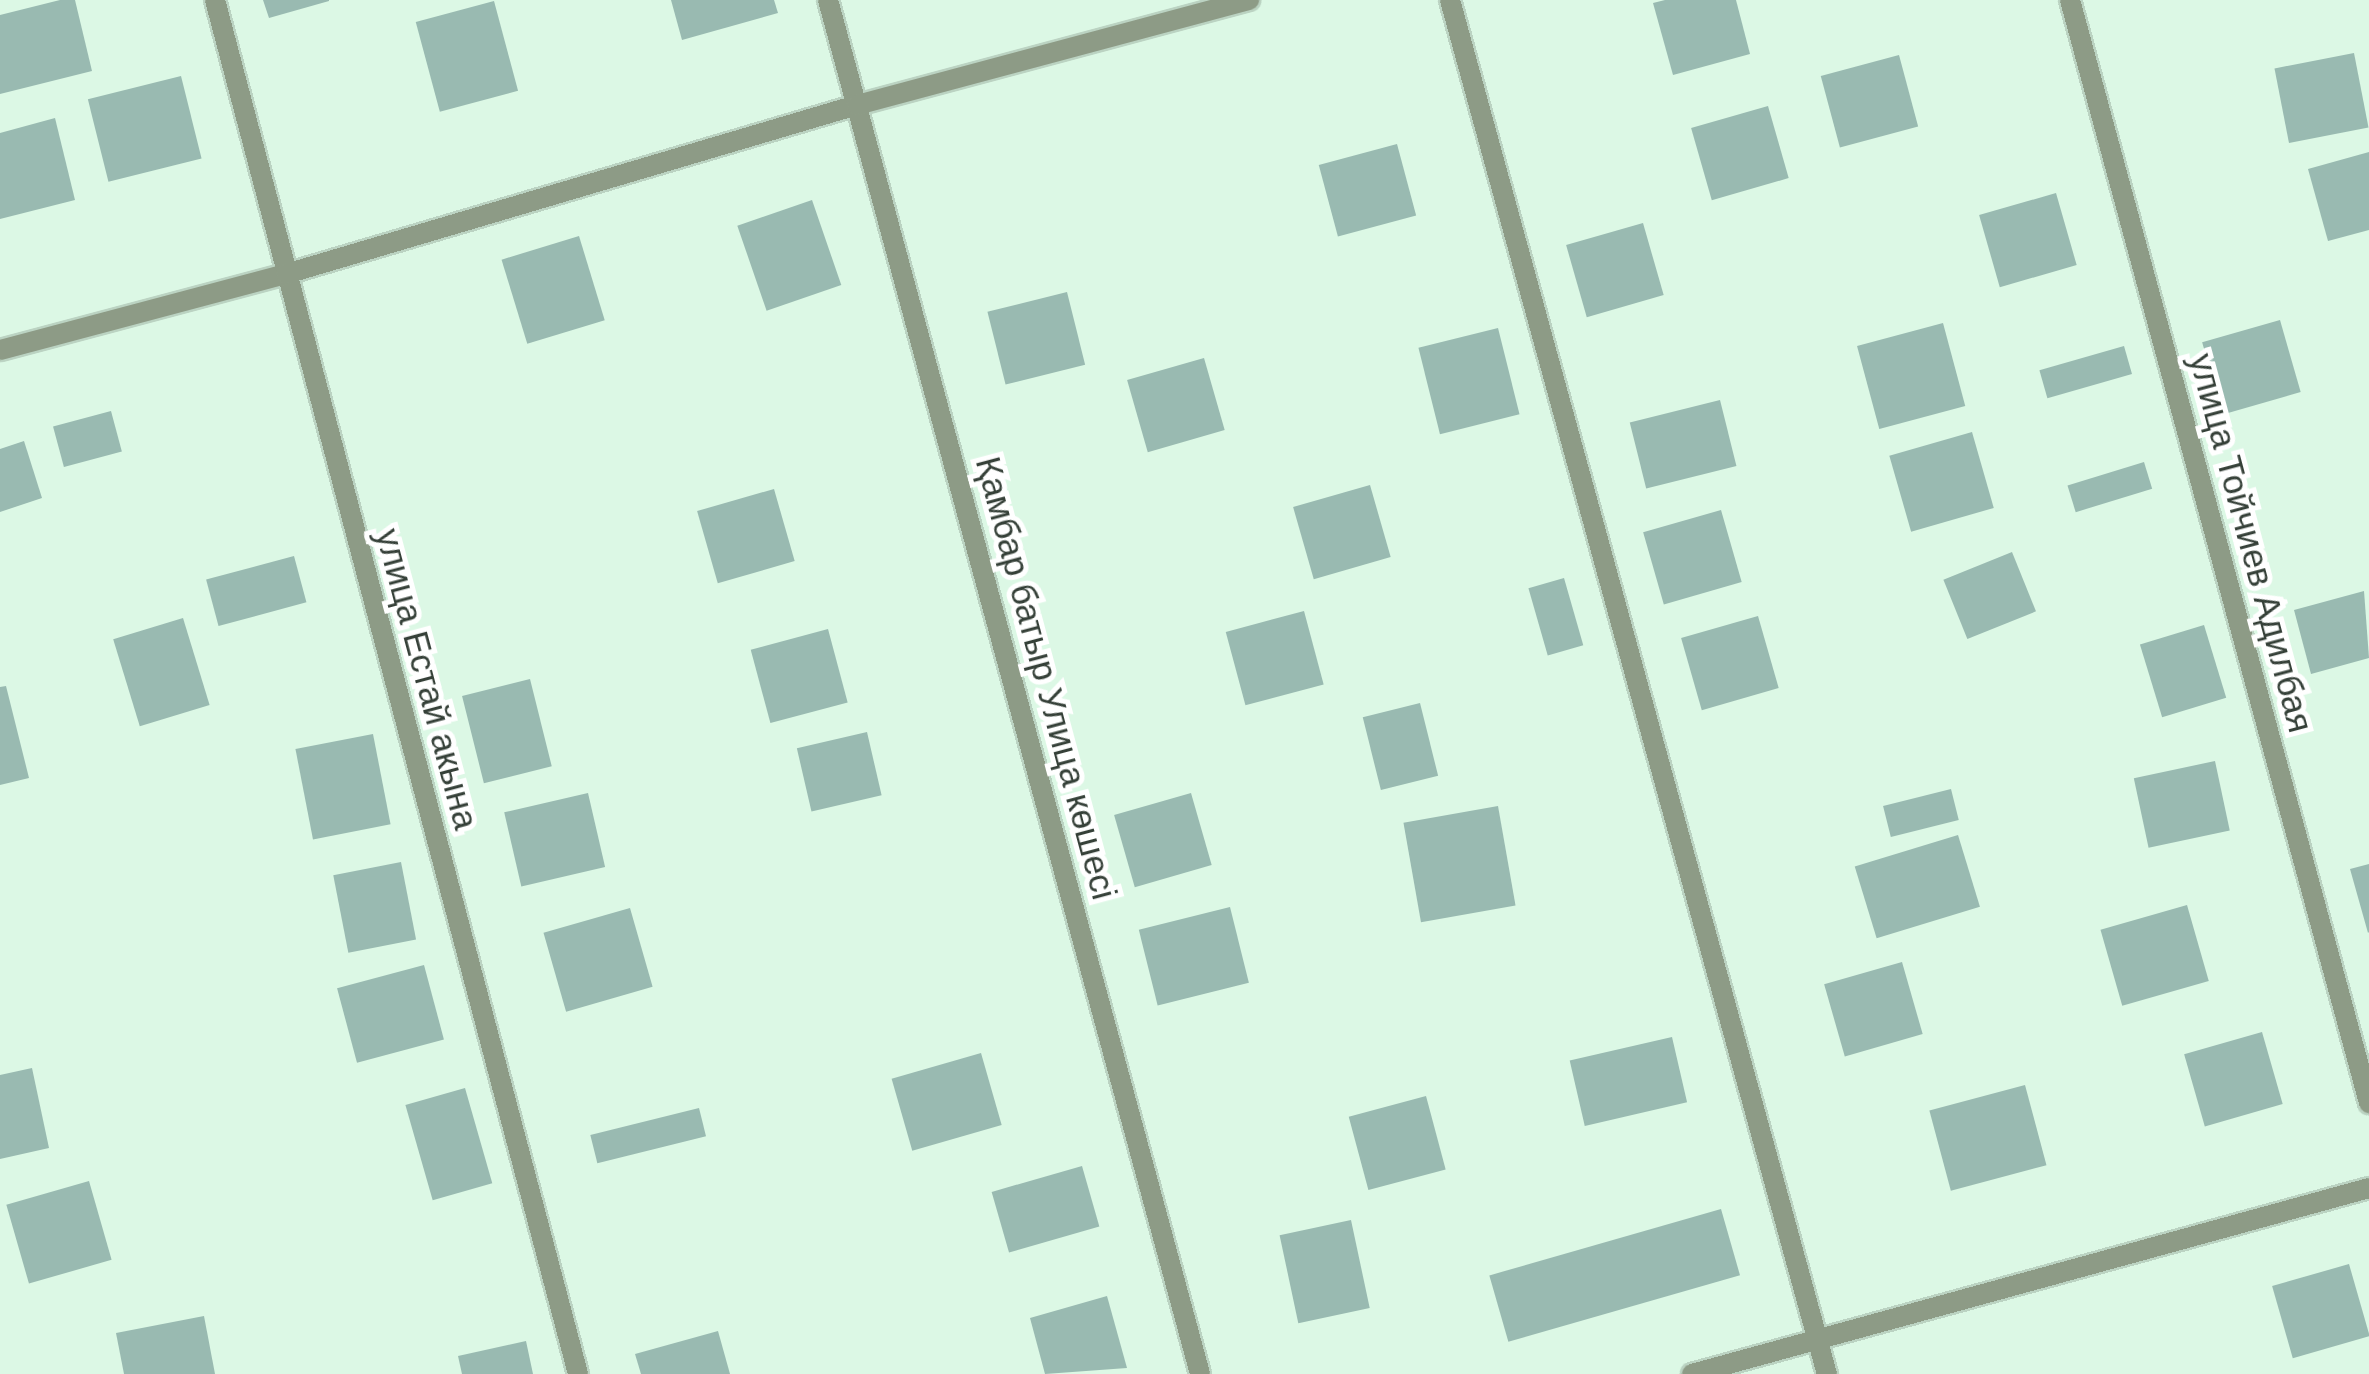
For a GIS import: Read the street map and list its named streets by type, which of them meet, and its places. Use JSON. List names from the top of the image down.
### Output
{
  "streets": {
    "street": ["улица Тойчиев Адилбая", "Қамбар батыр Улица көшесі", "улица Естай акына"]
  }
}
